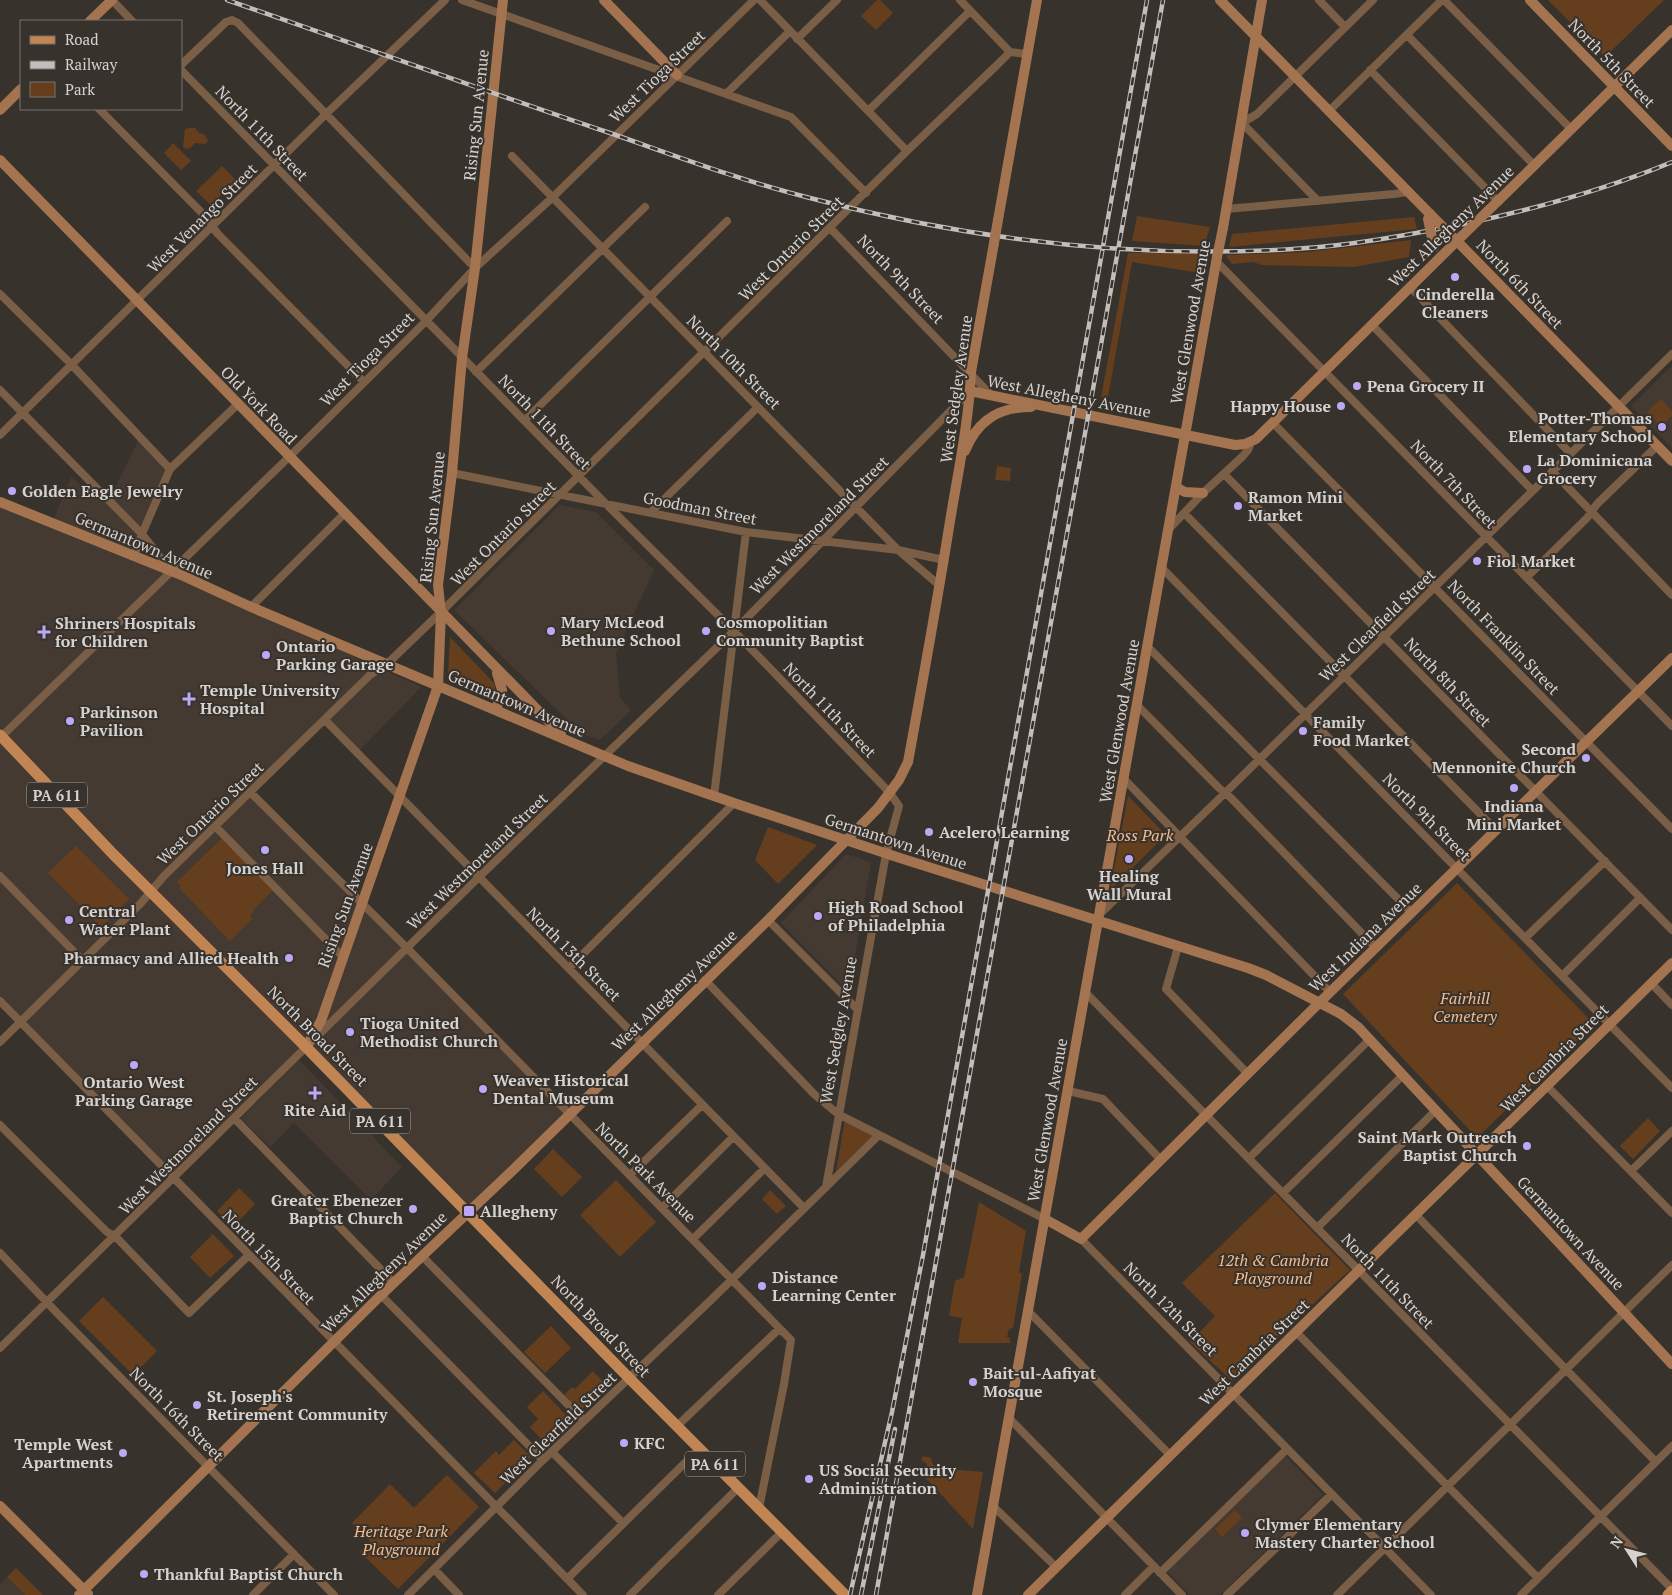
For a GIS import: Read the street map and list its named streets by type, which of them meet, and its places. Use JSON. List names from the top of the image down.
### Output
{
  "streets": {
    "main road": ["PA 611", "North Broad Street"],
    "street": [
      "North 5th Street",
      "West Tioga Street",
      "Rising Sun Avenue",
      "North 11th Street",
      "West Venango Street",
      "West Allegheny Avenue",
      "West Ontario Street",
      "North 9th Street",
      "North 6th Street",
      "West Glenwood Avenue",
      "North 10th Street",
      "West Sedgley Avenue",
      "Old York Road",
      "North 7th Street",
      "Goodman Street",
      "West Westmoreland Street",
      "Germantown Avenue",
      "West Clearfield Street",
      "North Franklin Street",
      "North 8th Street",
      "West Indiana Avenue",
      "North 13th Street",
      "West Cambria Street",
      "North Park Avenue",
      "North 15th Street",
      "North 12th Street",
      "North 16th Street"
    ]
  },
  "crossings": [
    ["North 5th Street", "West Allegheny Avenue"],
    ["West Tioga Street", "Rising Sun Avenue"],
    ["West Tioga Street", "North 11th Street"],
    ["West Tioga Street", "North 10th Street"],
    ["West Tioga Street", "Old York Road"],
    ["West Tioga Street", "Germantown Avenue"],
    ["West Tioga Street", "North Broad Street"],
    ["Rising Sun Avenue", "North 11th Street"],
    ["Rising Sun Avenue", "West Ontario Street"],
    ["Rising Sun Avenue", "Old York Road"],
    ["Rising Sun Avenue", "Goodman Street"],
    ["Rising Sun Avenue", "West Westmoreland Street"],
    ["Rising Sun Avenue", "Germantown Avenue"],
    ["Rising Sun Avenue", "North 13th Street"],
    ["Rising Sun Avenue", "North Broad Street"],
    ["Rising Sun Avenue", "North Park Avenue"],
    ["North 11th Street", "West Venango Street"],
    ["North 11th Street", "West Allegheny Avenue"],
    ["North 11th Street", "West Ontario Street"],
    ["North 11th Street", "West Glenwood Avenue"],
    ["North 11th Street", "West Sedgley Avenue"],
    ["North 11th Street", "Goodman Street"],
    ["North 11th Street", "West Westmoreland Street"],
    ["North 11th Street", "West Indiana Avenue"],
    ["North 11th Street", "West Cambria Street"],
    ["West Venango Street", "Old York Road"],
    ["West Allegheny Avenue", "North 9th Street"],
    ["West Allegheny Avenue", "North 6th Street"],
    ["West Allegheny Avenue", "West Glenwood Avenue"],
    ["West Allegheny Avenue", "West Sedgley Avenue"],
    ["West Allegheny Avenue", "North 7th Street"],
    ["West Allegheny Avenue", "West Westmoreland Street"],
    ["West Allegheny Avenue", "Germantown Avenue"],
    ["West Allegheny Avenue", "North Franklin Street"],
    ["West Allegheny Avenue", "North 8th Street"],
    ["West Allegheny Avenue", "North 13th Street"],
    ["West Allegheny Avenue", "North Broad Street"],
    ["West Allegheny Avenue", "North Park Avenue"],
    ["West Allegheny Avenue", "North 15th Street"],
    ["West Allegheny Avenue", "North 12th Street"],
    ["West Allegheny Avenue", "North 16th Street"],
    ["West Ontario Street", "North 9th Street"],
    ["West Ontario Street", "North 10th Street"],
    ["West Ontario Street", "Old York Road"],
    ["West Ontario Street", "Goodman Street"],
    ["West Ontario Street", "Germantown Avenue"],
    ["West Ontario Street", "North 13th Street"],
    ["West Ontario Street", "North Broad Street"],
    ["West Ontario Street", "North Park Avenue"],
    ["West Ontario Street", "North 15th Street"],
    ["North 9th Street", "West Glenwood Avenue"],
    ["North 9th Street", "West Sedgley Avenue"],
    ["North 9th Street", "West Clearfield Street"],
    ["North 9th Street", "West Indiana Avenue"],
    ["North 9th Street", "West Cambria Street"],
    ["North 6th Street", "West Glenwood Avenue"],
    ["North 6th Street", "West Clearfield Street"],
    ["West Glenwood Avenue", "North 7th Street"],
    ["West Glenwood Avenue", "Germantown Avenue"],
    ["West Glenwood Avenue", "West Clearfield Street"],
    ["West Glenwood Avenue", "North 12th Street"],
    ["North 10th Street", "West Sedgley Avenue"],
    ["North 10th Street", "Goodman Street"],
    ["North 10th Street", "West Westmoreland Street"],
    ["West Sedgley Avenue", "Goodman Street"],
    ["West Sedgley Avenue", "West Westmoreland Street"],
    ["West Sedgley Avenue", "Germantown Avenue"],
    ["West Sedgley Avenue", "West Clearfield Street"],
    ["West Sedgley Avenue", "North 12th Street"],
    ["Old York Road", "Germantown Avenue"],
    ["North 7th Street", "West Clearfield Street"],
    ["North 7th Street", "West Indiana Avenue"],
    ["Goodman Street", "West Westmoreland Street"],
    ["West Westmoreland Street", "Germantown Avenue"],
    ["West Westmoreland Street", "North 13th Street"],
    ["West Westmoreland Street", "North Broad Street"],
    ["West Westmoreland Street", "North Park Avenue"],
    ["West Westmoreland Street", "North 15th Street"],
    ["West Westmoreland Street", "North 16th Street"],
    ["Germantown Avenue", "West Clearfield Street"],
    ["Germantown Avenue", "West Indiana Avenue"],
    ["Germantown Avenue", "West Cambria Street"],
    ["West Clearfield Street", "North Franklin Street"],
    ["West Clearfield Street", "North 8th Street"],
    ["West Clearfield Street", "North 13th Street"],
    ["West Clearfield Street", "North Broad Street"],
    ["West Clearfield Street", "North Park Avenue"],
    ["West Clearfield Street", "North 15th Street"],
    ["West Clearfield Street", "North 12th Street"],
    ["North Franklin Street", "West Indiana Avenue"],
    ["North 8th Street", "West Indiana Avenue"],
    ["West Indiana Avenue", "North 12th Street"],
    ["North Broad Street", "North Park Avenue"],
    ["West Cambria Street", "North 12th Street"]
  ],
  "parks": [
    "Ross Park",
    "Fairhill Cemetery",
    "12th & Cambria Playground",
    "Heritage Park Playground"
  ],
  "places": {
    "other": [
      "Cinderella Cleaners",
      "Pena Grocery II",
      "Happy House",
      "Potter-Thomas Elementary School",
      "La Dominicana Grocery",
      "Golden Eagle Jewelry",
      "Ramon Mini Market",
      "Fiol Market",
      "Mary McLeod Bethune School",
      "Cosmopolitian Community Baptist",
      "Ontario Parking Garage",
      "Parkinson Pavilion",
      "Family Food Market",
      "Second Mennonite Church",
      "Indiana Mini Market",
      "Acelero Learning",
      "Jones Hall",
      "Healing Wall Mural",
      "High Road School of Philadelphia",
      "Central Water Plant",
      "Pharmacy and Allied Health",
      "Tioga United Methodist Church",
      "Ontario West Parking Garage",
      "Weaver Historical Dental Museum",
      "Saint Mark Outreach Baptist Church",
      "Greater Ebenezer Baptist Church",
      "Distance Learning Center",
      "Bait-ul-Aafiyat Mosque",
      "St. Joseph's Retirement Community",
      "KFC",
      "Temple West Apartments",
      "US Social Security Administration",
      "Clymer Elementary Mastery Charter School",
      "Thankful Baptist Church"
    ],
    "health": ["Shriners Hospitals for Children", "Temple University Hospital", "Rite Aid"],
    "transit": ["Allegheny"]
  },
  "legend": ["Road", "Railway", "Park"],
  "north": "top left"
}
